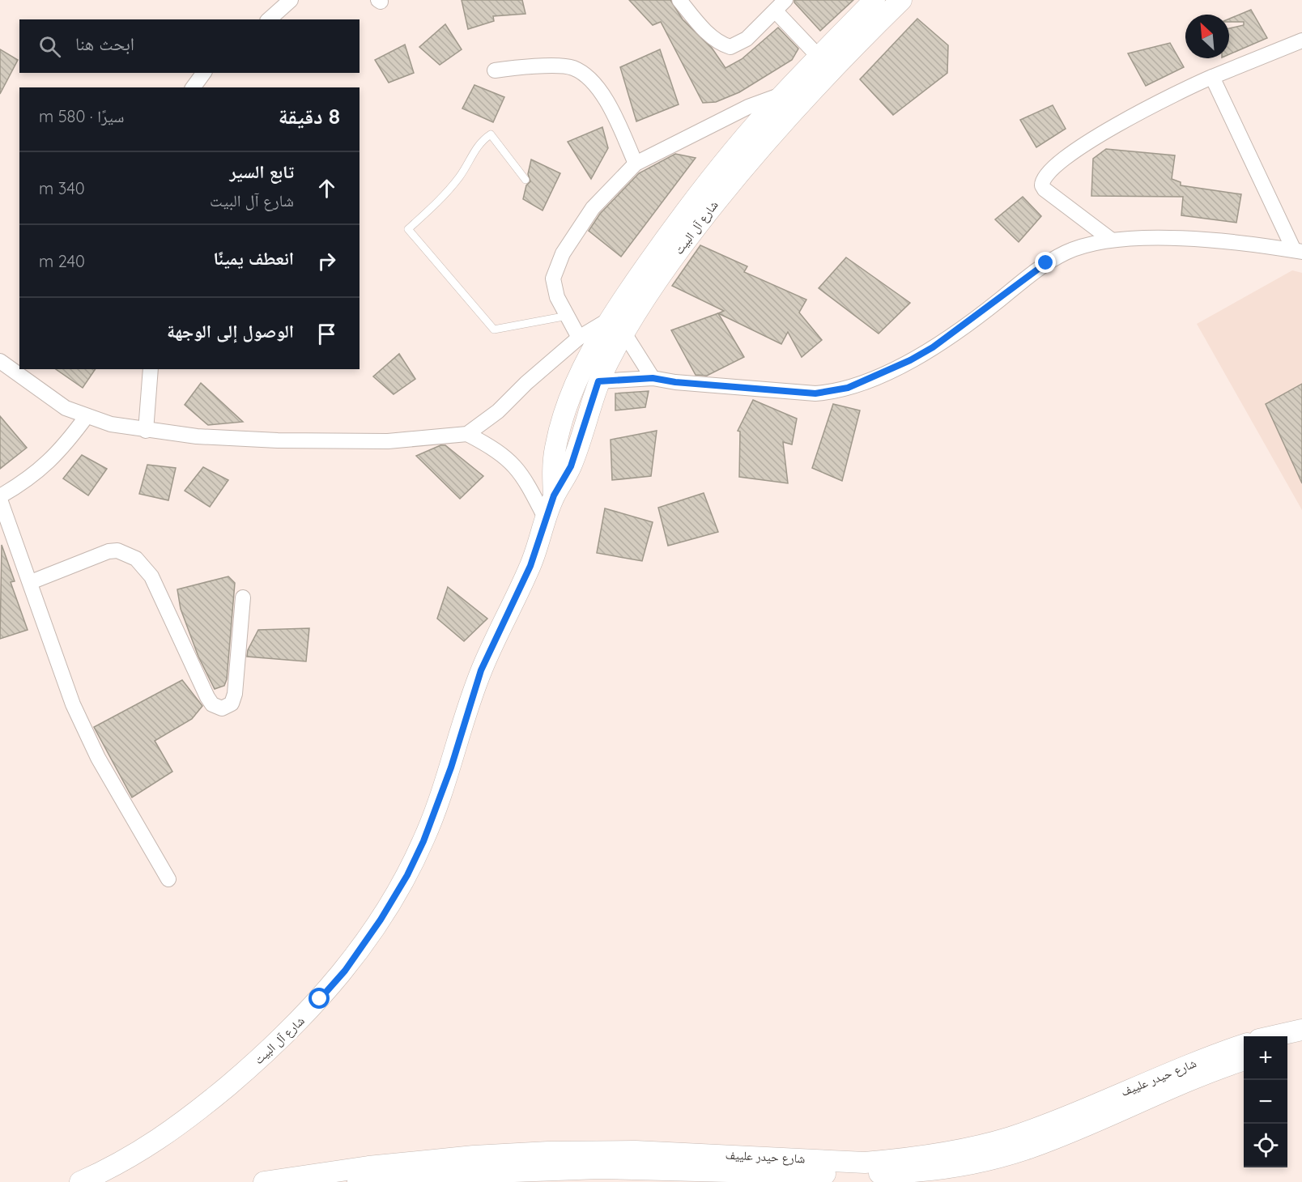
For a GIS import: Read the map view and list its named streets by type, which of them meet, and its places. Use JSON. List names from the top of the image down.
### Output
{
  "streets": {
    "street": ["شارع آل البيت", "شارع حيدر علييف"]
  },
  "north": "top left",
  "page": {
    "search": "ابحث هنا",
    "heading": ["8 دقيقة", "سيرًا · 580 m"],
    "list": [
      ["تابع السير", "شارع آل البيت", "340 m"],
      ["انعطف يمينًا", "240 m"],
      "الوصول إلى الوجهة"
    ],
    "map_buttons": ["+", "−"]
  }
}
